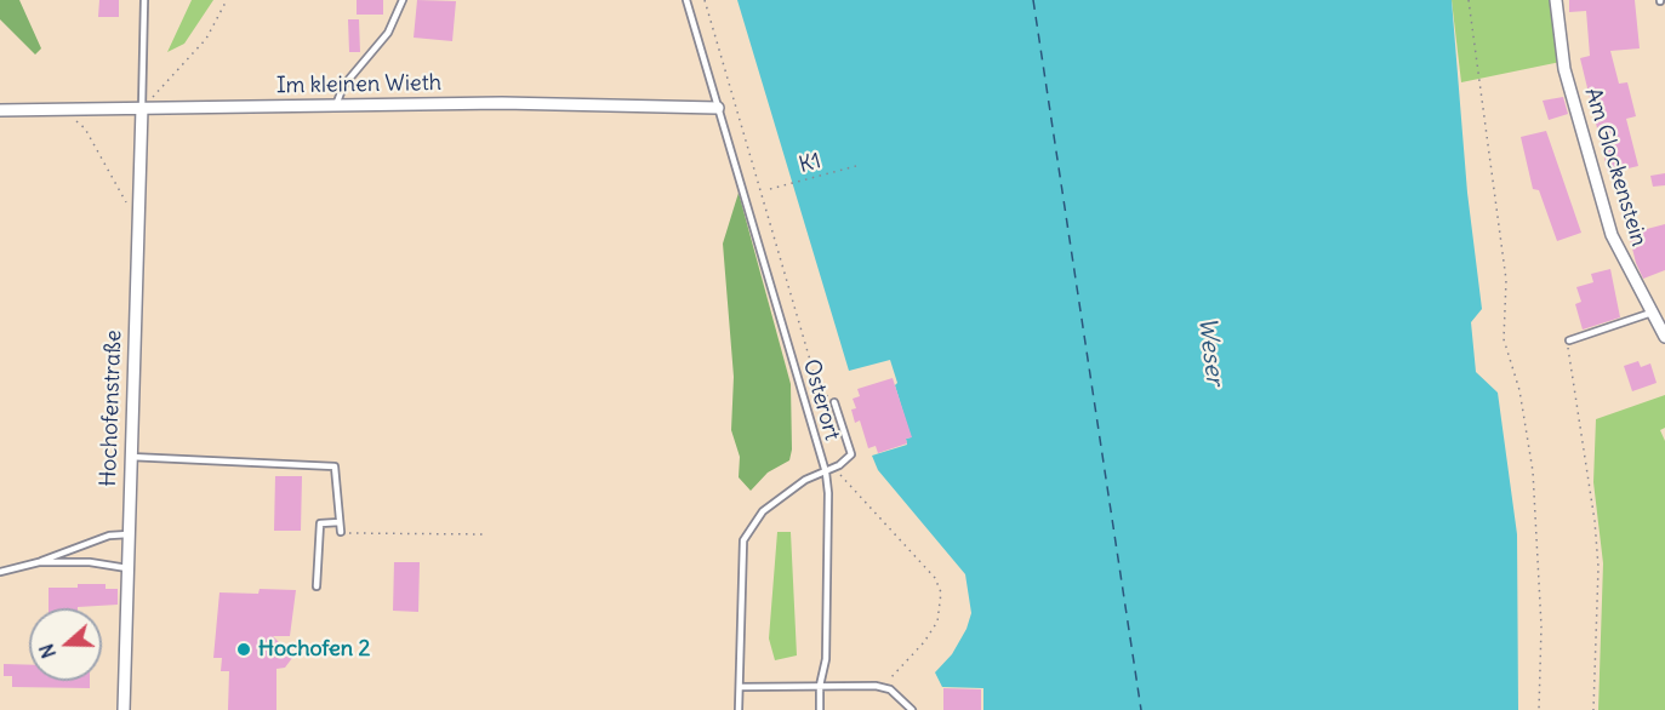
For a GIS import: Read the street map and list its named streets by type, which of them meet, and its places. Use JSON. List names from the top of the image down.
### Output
{
  "streets": {
    "street": ["Im kleinen Wieth", "Am Glockenstein", "Hochofenstraße"],
    "lane": ["Osterort"],
    "path": ["K1"]
  },
  "crossings": [
    ["Im kleinen Wieth", "Osterort"],
    ["Im kleinen Wieth", "Hochofenstraße"]
  ],
  "water": ["Weser"],
  "places": ["Hochofen 2"],
  "north": "left"
}
